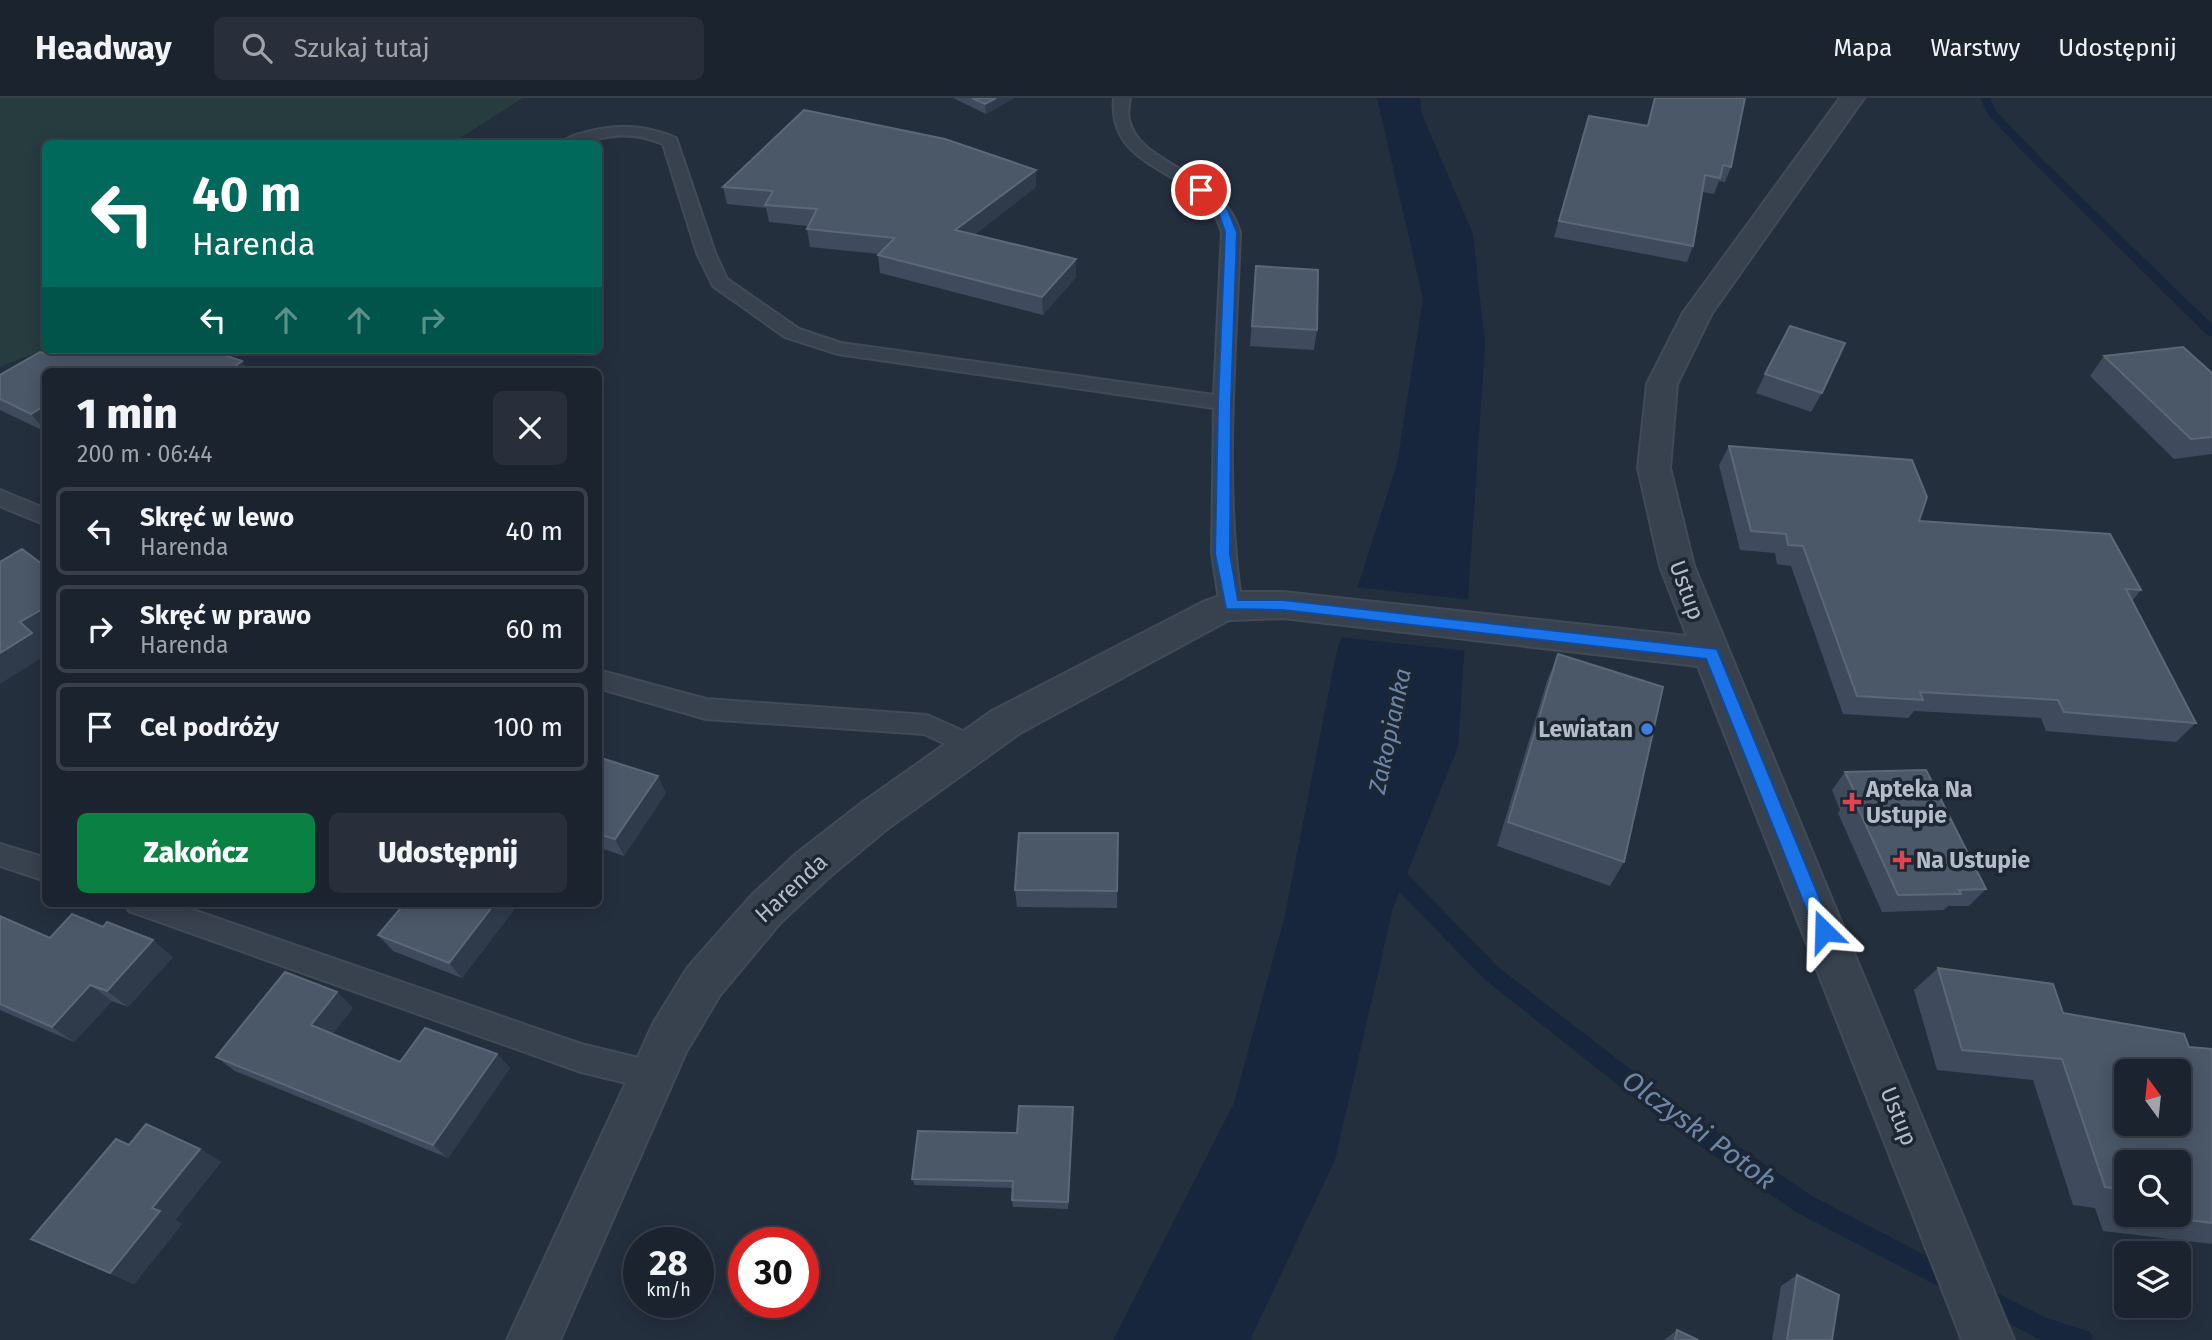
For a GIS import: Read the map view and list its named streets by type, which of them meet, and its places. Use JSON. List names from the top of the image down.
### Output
{
  "streets": {
    "street": ["Ustup", "Harenda"]
  },
  "crossings": [
    ["Ustup", "Harenda"]
  ],
  "water": ["Zakopianka", "Olczyski Potok"],
  "places": {
    "other": ["Lewiatan"],
    "health": ["Apteka Na Ustupie", "Na Ustupie"]
  },
  "north": "top",
  "page": {
    "header": "Headway",
    "search": "Szukaj tutaj",
    "nav": ["Mapa", "Warstwy", "Udostępnij"],
    "turn": ["40 m", "Harenda"],
    "heading": ["1 min", "200 m · 06:44"],
    "list": [
      {
        "name": "Skręć w lewo",
        "note": "Harenda",
        "value": "40 m"
      },
      {
        "name": "Skręć w prawo",
        "note": "Harenda",
        "value": "60 m"
      },
      {
        "name": "Cel podróży",
        "value": "100 m"
      }
    ],
    "buttons": ["Zakończ", "Udostępnij"],
    "speed": "28 km/h",
    "limit": "30"
  }
}
